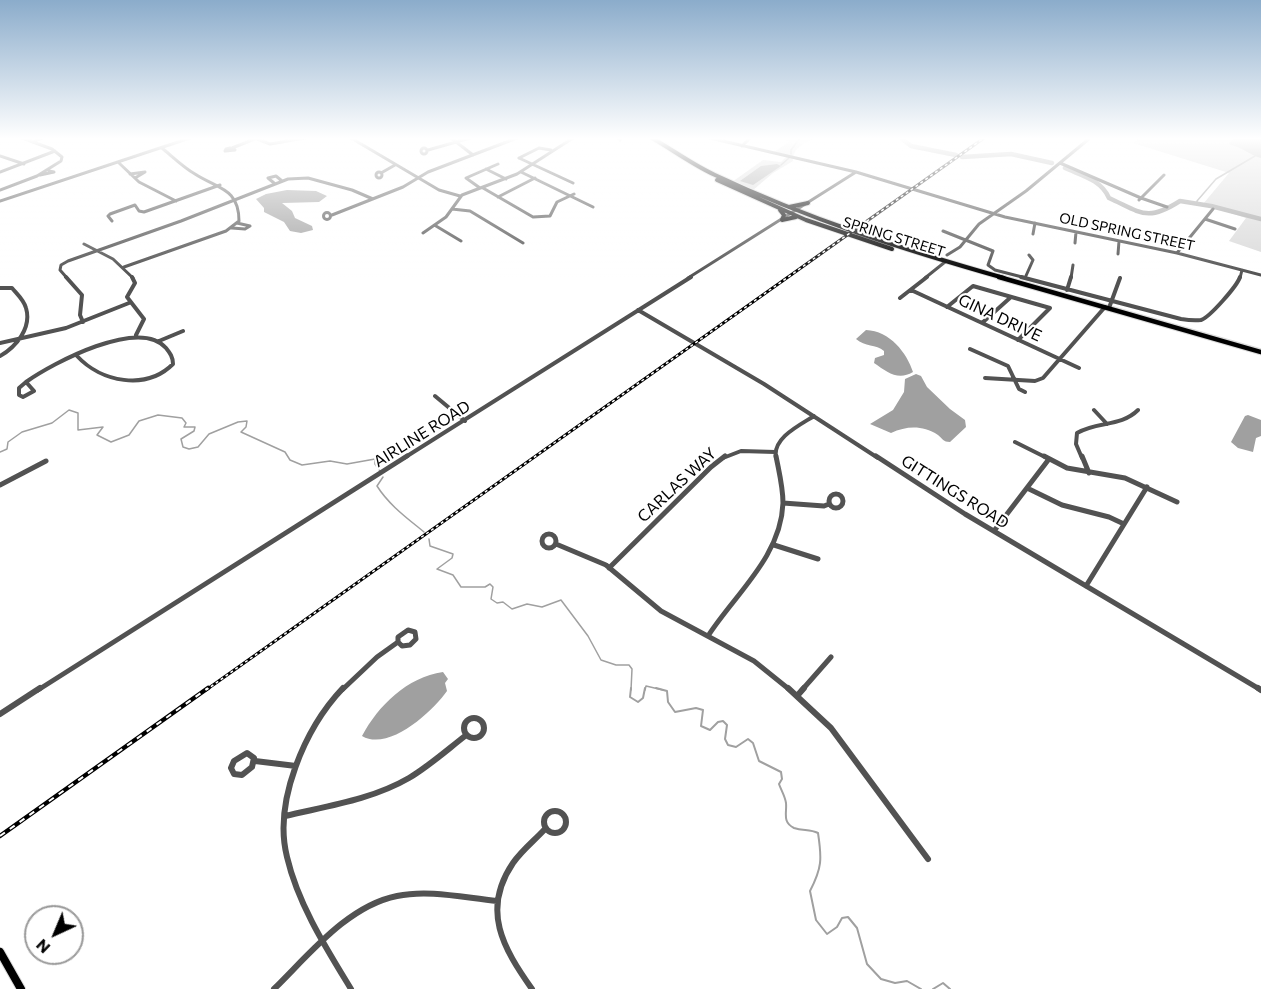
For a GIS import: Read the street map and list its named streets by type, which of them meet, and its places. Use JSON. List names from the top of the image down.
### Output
{
  "streets": {
    "main road": ["SPRING STREET"],
    "street": [
      "OLD SPRING STREET",
      "GINA DRIVE",
      "AIRLINE ROAD",
      "CARLAS WAY",
      "GITTINGS ROAD"
    ]
  },
  "crossings": [
    ["SPRING STREET", "AIRLINE ROAD"],
    ["AIRLINE ROAD", "GITTINGS ROAD"]
  ],
  "north": "bottom left"
}
